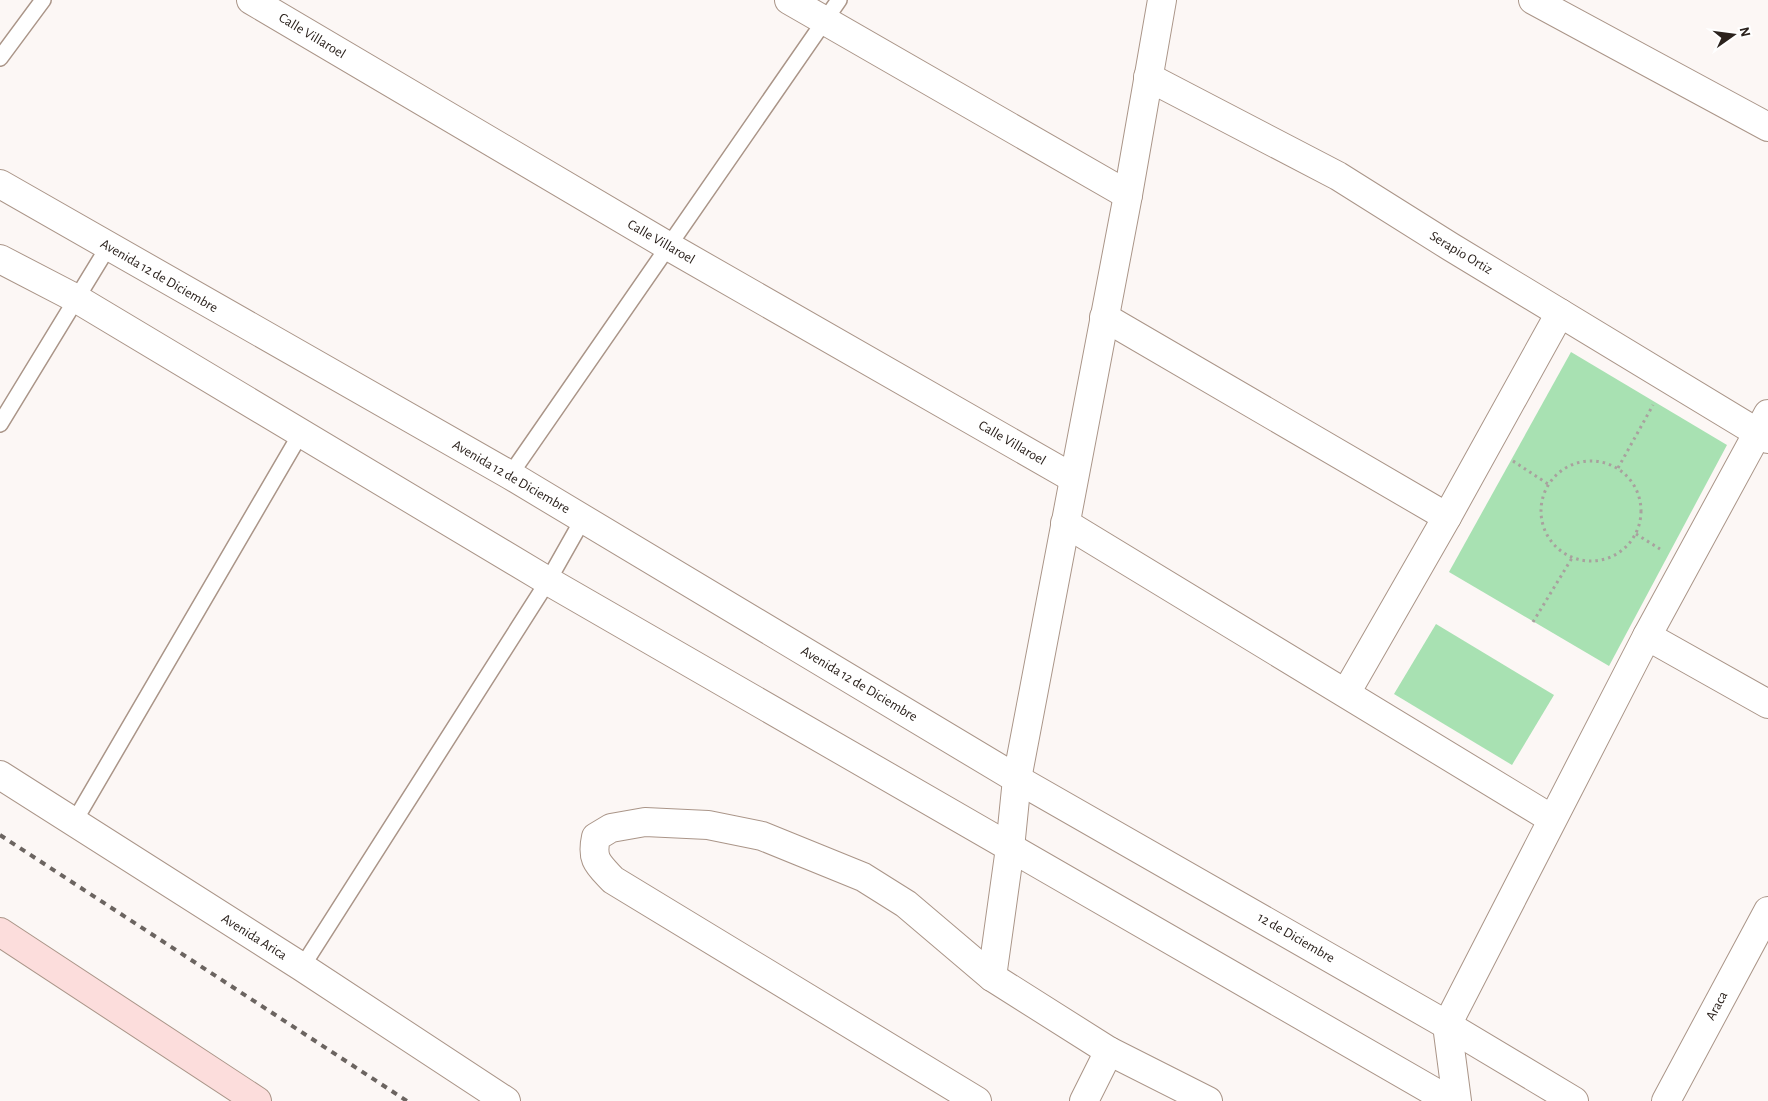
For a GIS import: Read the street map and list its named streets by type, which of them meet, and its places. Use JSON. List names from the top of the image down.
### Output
{
  "streets": {
    "street": [
      "Calle Villaroel",
      "Serapio Ortiz",
      "Avenida 12 de Diciembre",
      "Avenida Arica",
      "12 de Diciembre",
      "Araca"
    ]
  },
  "crossings": [
    ["Avenida 12 de Diciembre", "12 de Diciembre"]
  ],
  "north": "right"
}
